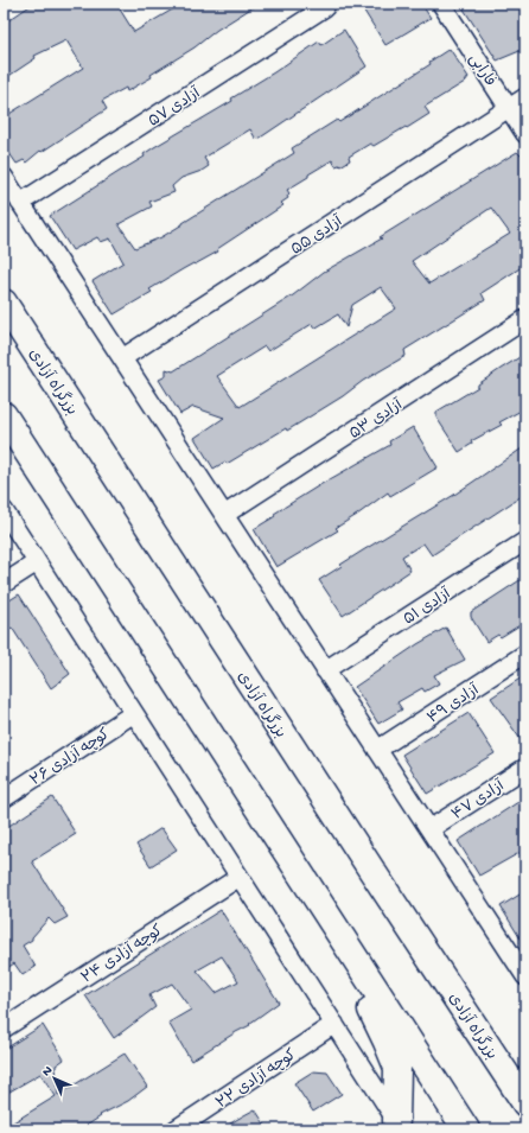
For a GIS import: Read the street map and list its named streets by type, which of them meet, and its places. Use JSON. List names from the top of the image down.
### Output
{
  "streets": {
    "highway": ["بزرگراه آزادی"],
    "street": [
      "فارابی",
      "آزادی ۵۷",
      "آزادی ۵۵",
      "۵۳ آزادی",
      "۵۱ آزادی",
      "۴۹ آزادی",
      "کوچه آزادی ۲۶",
      "۴۷ آزادی",
      "کوچه آزادی ۲۴",
      "کوچه آزادی ۲۲"
    ]
  },
  "crossings": [
    ["فارابی", "آزادی ۵۵"]
  ],
  "north": "top left"
}
